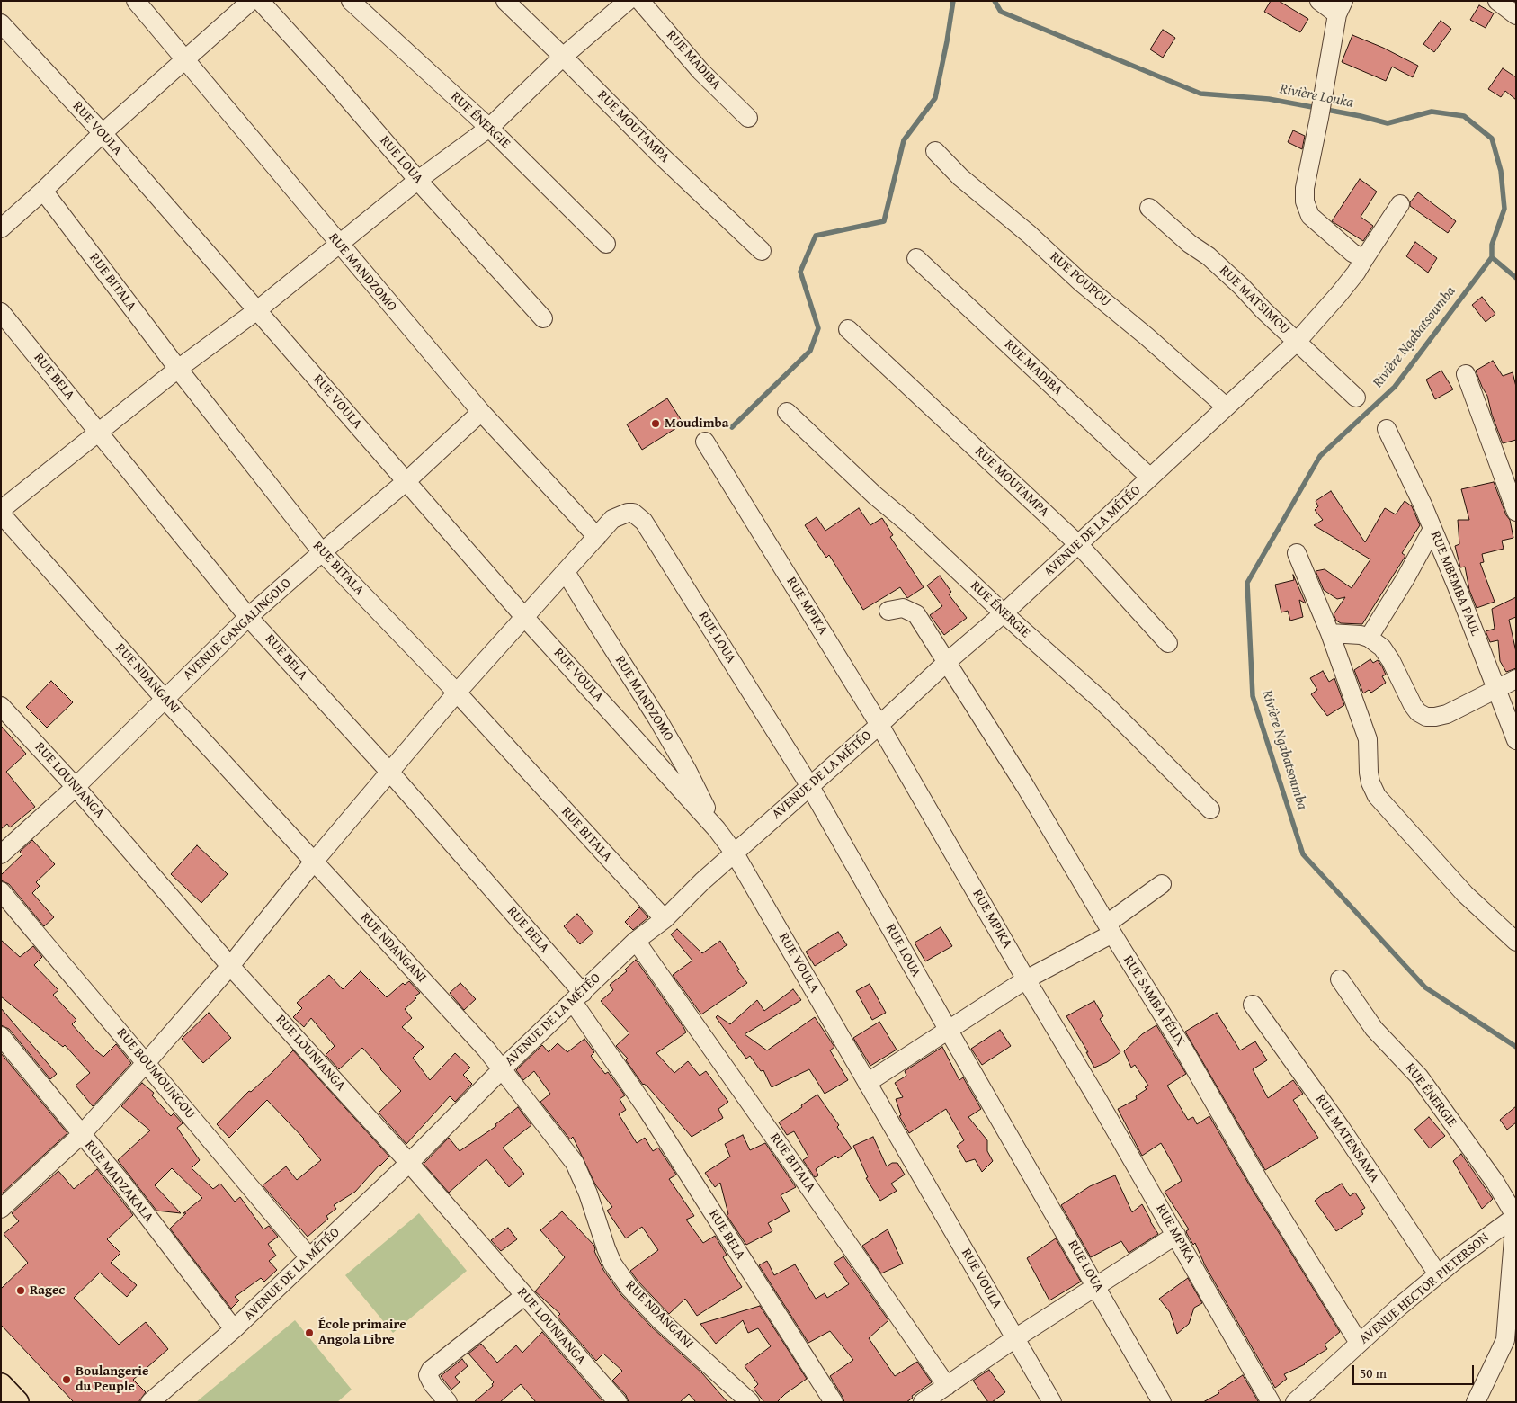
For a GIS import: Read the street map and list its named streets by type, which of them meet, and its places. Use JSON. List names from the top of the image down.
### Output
{
  "streets": {
    "street": [
      "RUE MADIBA",
      "RUE ÉNERGIE",
      "RUE MOUTAMPA",
      "RUE VOULA",
      "RUE LOUA",
      "RUE MANDZOMO",
      "RUE POUPOU",
      "RUE BITALA",
      "RUE MATSIMOU",
      "RUE BELA",
      "AVENUE DE LA MÉTÉO",
      "RUE MBEMBA PAUL",
      "RUE MPIKA",
      "AVENUE GANGALINGOLO",
      "RUE NDANGANI",
      "RUE LOUNIANGA",
      "RUE SAMBA FÉLIX",
      "RUE BOUMOUNGOU",
      "RUE MATENSAMA",
      "RUE MADZAKALA",
      "AVENUE HECTOR PIETERSON"
    ]
  },
  "crossings": [
    ["RUE MADIBA", "AVENUE DE LA MÉTÉO"],
    ["RUE ÉNERGIE", "AVENUE DE LA MÉTÉO"],
    ["RUE ÉNERGIE", "AVENUE HECTOR PIETERSON"],
    ["RUE MOUTAMPA", "AVENUE DE LA MÉTÉO"],
    ["RUE VOULA", "RUE MANDZOMO"],
    ["RUE VOULA", "AVENUE DE LA MÉTÉO"],
    ["RUE VOULA", "AVENUE GANGALINGOLO"],
    ["RUE LOUA", "RUE MANDZOMO"],
    ["RUE LOUA", "AVENUE DE LA MÉTÉO"],
    ["RUE MANDZOMO", "AVENUE GANGALINGOLO"],
    ["RUE POUPOU", "AVENUE DE LA MÉTÉO"],
    ["RUE BITALA", "AVENUE DE LA MÉTÉO"],
    ["RUE BITALA", "AVENUE GANGALINGOLO"],
    ["RUE MATSIMOU", "AVENUE DE LA MÉTÉO"],
    ["RUE BELA", "AVENUE DE LA MÉTÉO"],
    ["RUE BELA", "AVENUE GANGALINGOLO"],
    ["AVENUE DE LA MÉTÉO", "RUE MPIKA"],
    ["AVENUE DE LA MÉTÉO", "RUE NDANGANI"],
    ["AVENUE DE LA MÉTÉO", "RUE LOUNIANGA"],
    ["AVENUE DE LA MÉTÉO", "RUE SAMBA FÉLIX"],
    ["AVENUE DE LA MÉTÉO", "RUE BOUMOUNGOU"],
    ["AVENUE DE LA MÉTÉO", "RUE MADZAKALA"],
    ["AVENUE GANGALINGOLO", "RUE NDANGANI"],
    ["AVENUE GANGALINGOLO", "RUE LOUNIANGA"],
    ["RUE SAMBA FÉLIX", "AVENUE HECTOR PIETERSON"],
    ["RUE MATENSAMA", "AVENUE HECTOR PIETERSON"]
  ],
  "water": ["Rivière Louka", "Rivière Ngabatsoumba"],
  "places": [
    "Moudimba",
    "Ragec",
    "École primaire Angola Libre",
    "Boulangerie du Peuple"
  ],
  "scale_bar": "50 m"
}
